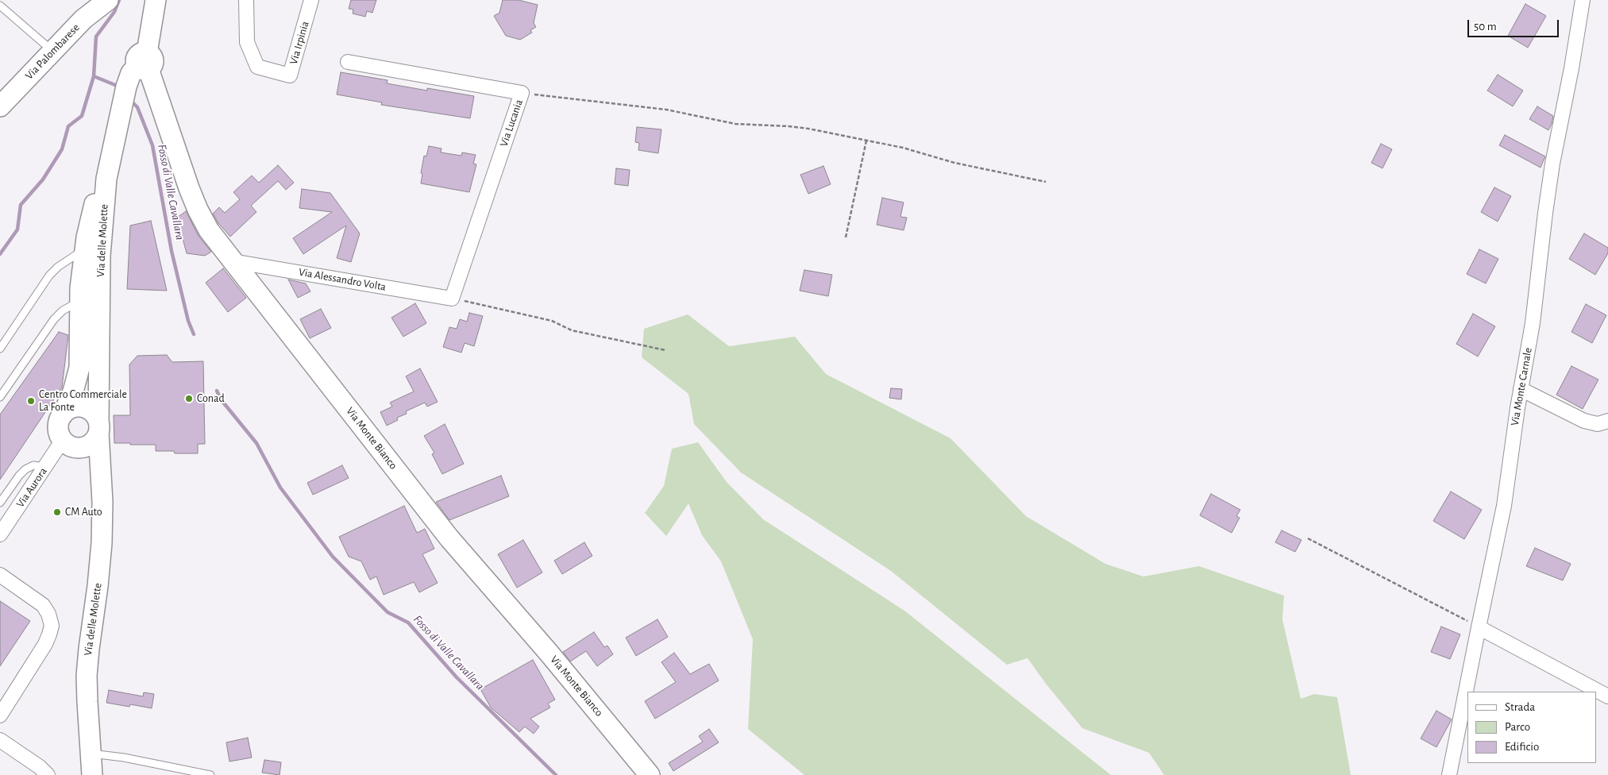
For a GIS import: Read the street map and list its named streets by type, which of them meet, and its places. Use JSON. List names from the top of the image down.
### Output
{
  "streets": {
    "street": [
      "Via Irpinia",
      "Via Palombarese",
      "Via Lucania",
      "Via delle Molette",
      "Via Alessandro Volta",
      "Via Monte Carnale",
      "Via Monte Bianco",
      "Via Aurora"
    ]
  },
  "crossings": [
    ["Via Lucania", "Via Alessandro Volta"],
    ["Via delle Molette", "Via Monte Bianco"],
    ["Via delle Molette", "Via Aurora"],
    ["Via Alessandro Volta", "Via Monte Bianco"]
  ],
  "water": ["Fosso di Valle Cavallara"],
  "places": ["Conad", "Centro Commerciale La Fonte", "CM Auto"],
  "legend": ["Strada", "Parco", "Edificio"],
  "scale_bar": "50 m"
}
